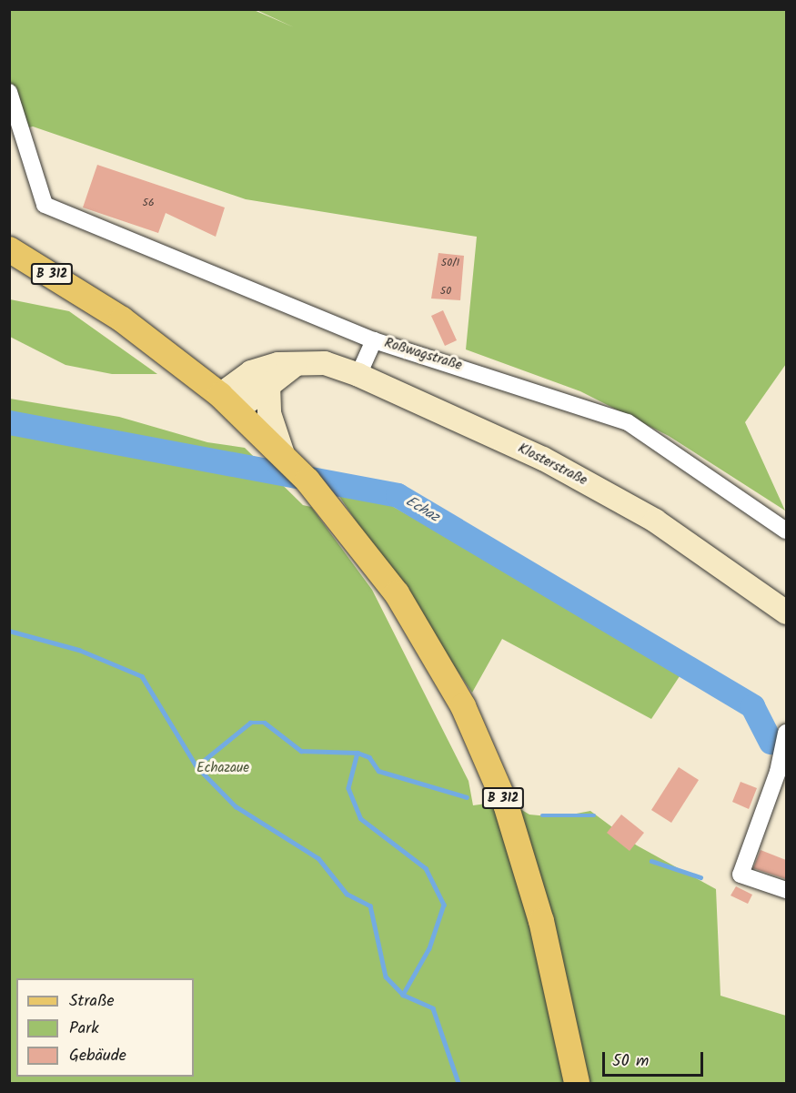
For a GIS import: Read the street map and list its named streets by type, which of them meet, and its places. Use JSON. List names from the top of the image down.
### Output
{
  "streets": {
    "main road": ["B 312", "Klosterstraße"],
    "street": ["Roßwagstraße"]
  },
  "crossings": [
    ["B 312", "Klosterstraße"]
  ],
  "water": ["Echaz"],
  "parks": ["Echazaue"],
  "house_numbers": ["56", "50/1", "50"],
  "legend": ["Straße", "Park", "Gebäude"],
  "scale_bar": "50 m"
}
